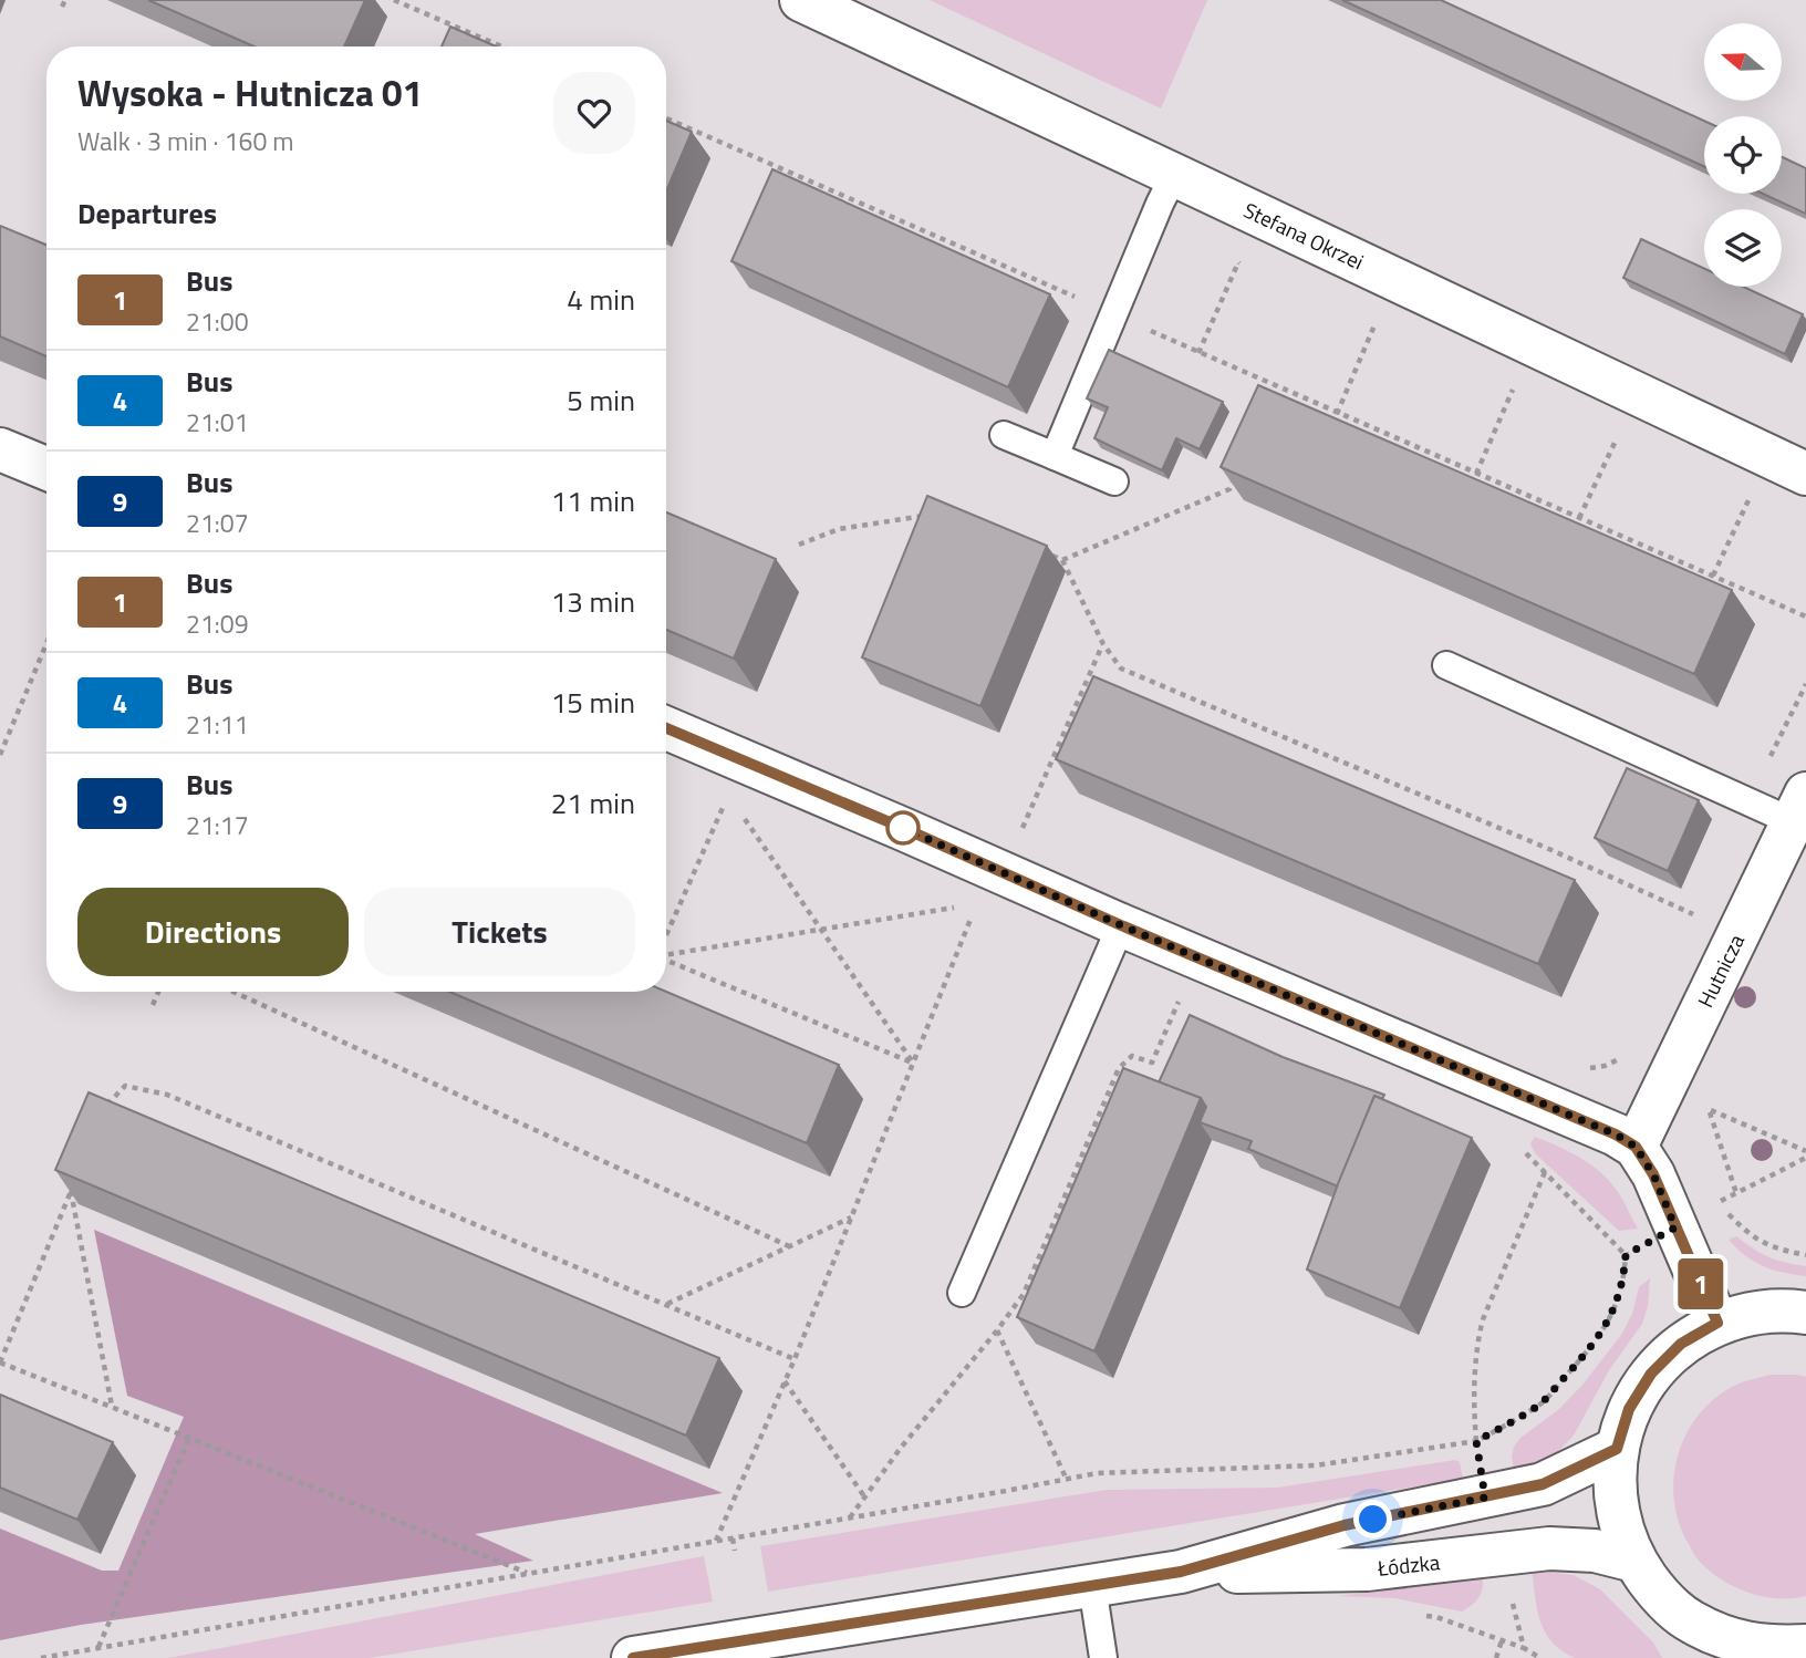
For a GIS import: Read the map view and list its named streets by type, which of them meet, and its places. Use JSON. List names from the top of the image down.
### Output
{
  "streets": {
    "street": ["Stefana Okrzei", "Hutnicza", "Łódzka"]
  },
  "lines": ["bus line 1"],
  "north": "left",
  "page": {
    "on_map": "1",
    "heading": [
      ["Wysoka - Hutnicza 01", "Walk · 3 min · 160 m"],
      "Departures"
    ],
    "list": [
      {
        "mark": "1",
        "name": "Bus",
        "note": "21:00",
        "value": "4 min"
      },
      {
        "mark": "4",
        "name": "Bus",
        "note": "21:01",
        "value": "5 min"
      },
      {
        "mark": "9",
        "name": "Bus",
        "note": "21:07",
        "value": "11 min"
      },
      {
        "mark": "1",
        "name": "Bus",
        "note": "21:09",
        "value": "13 min"
      },
      {
        "mark": "4",
        "name": "Bus",
        "note": "21:11",
        "value": "15 min"
      },
      {
        "mark": "9",
        "name": "Bus",
        "note": "21:17",
        "value": "21 min"
      }
    ],
    "buttons": ["Directions", "Tickets"]
  }
}
